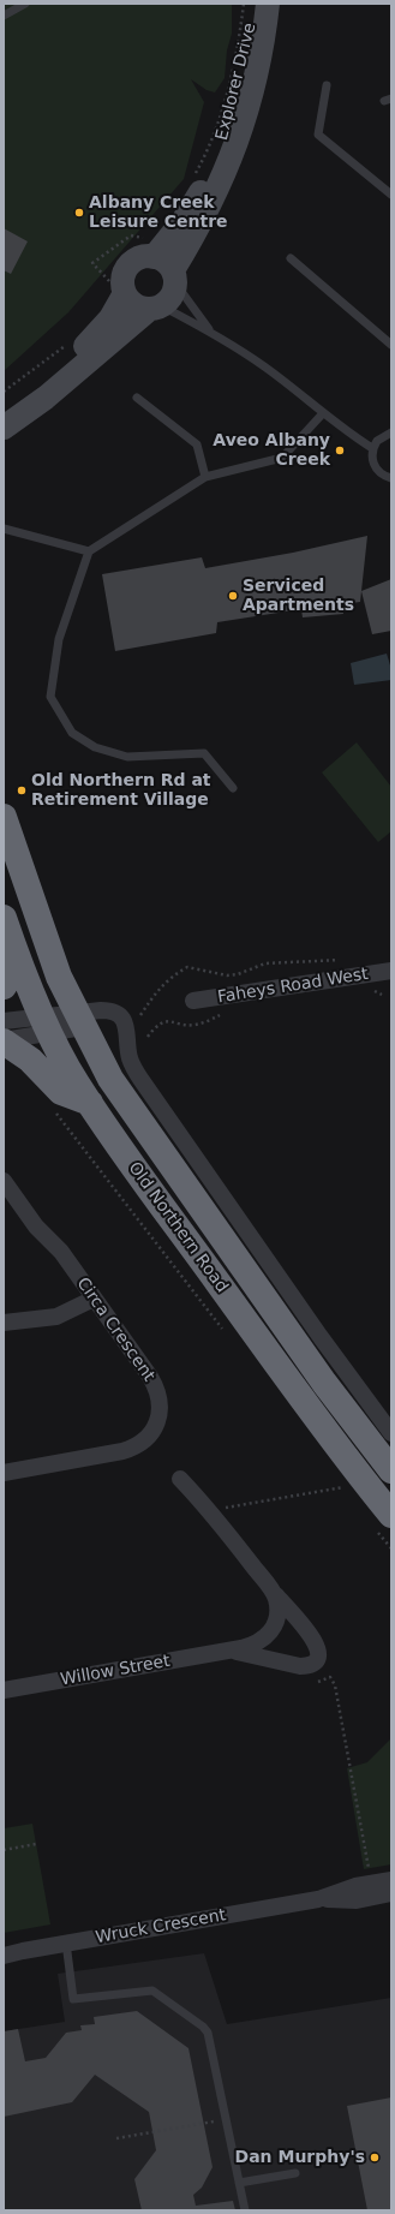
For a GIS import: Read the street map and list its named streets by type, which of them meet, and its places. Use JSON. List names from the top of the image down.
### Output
{
  "streets": {
    "highway": ["Old Northern Road"],
    "street": [
      "Explorer Drive",
      "Faheys Road West",
      "Circa Crescent",
      "Willow Street",
      "Wruck Crescent"
    ]
  },
  "places": [
    "Albany Creek Leisure Centre",
    "Aveo Albany Creek",
    "Serviced Apartments",
    "Old Northern Rd at Retirement Village",
    "Dan Murphy's"
  ]
}
